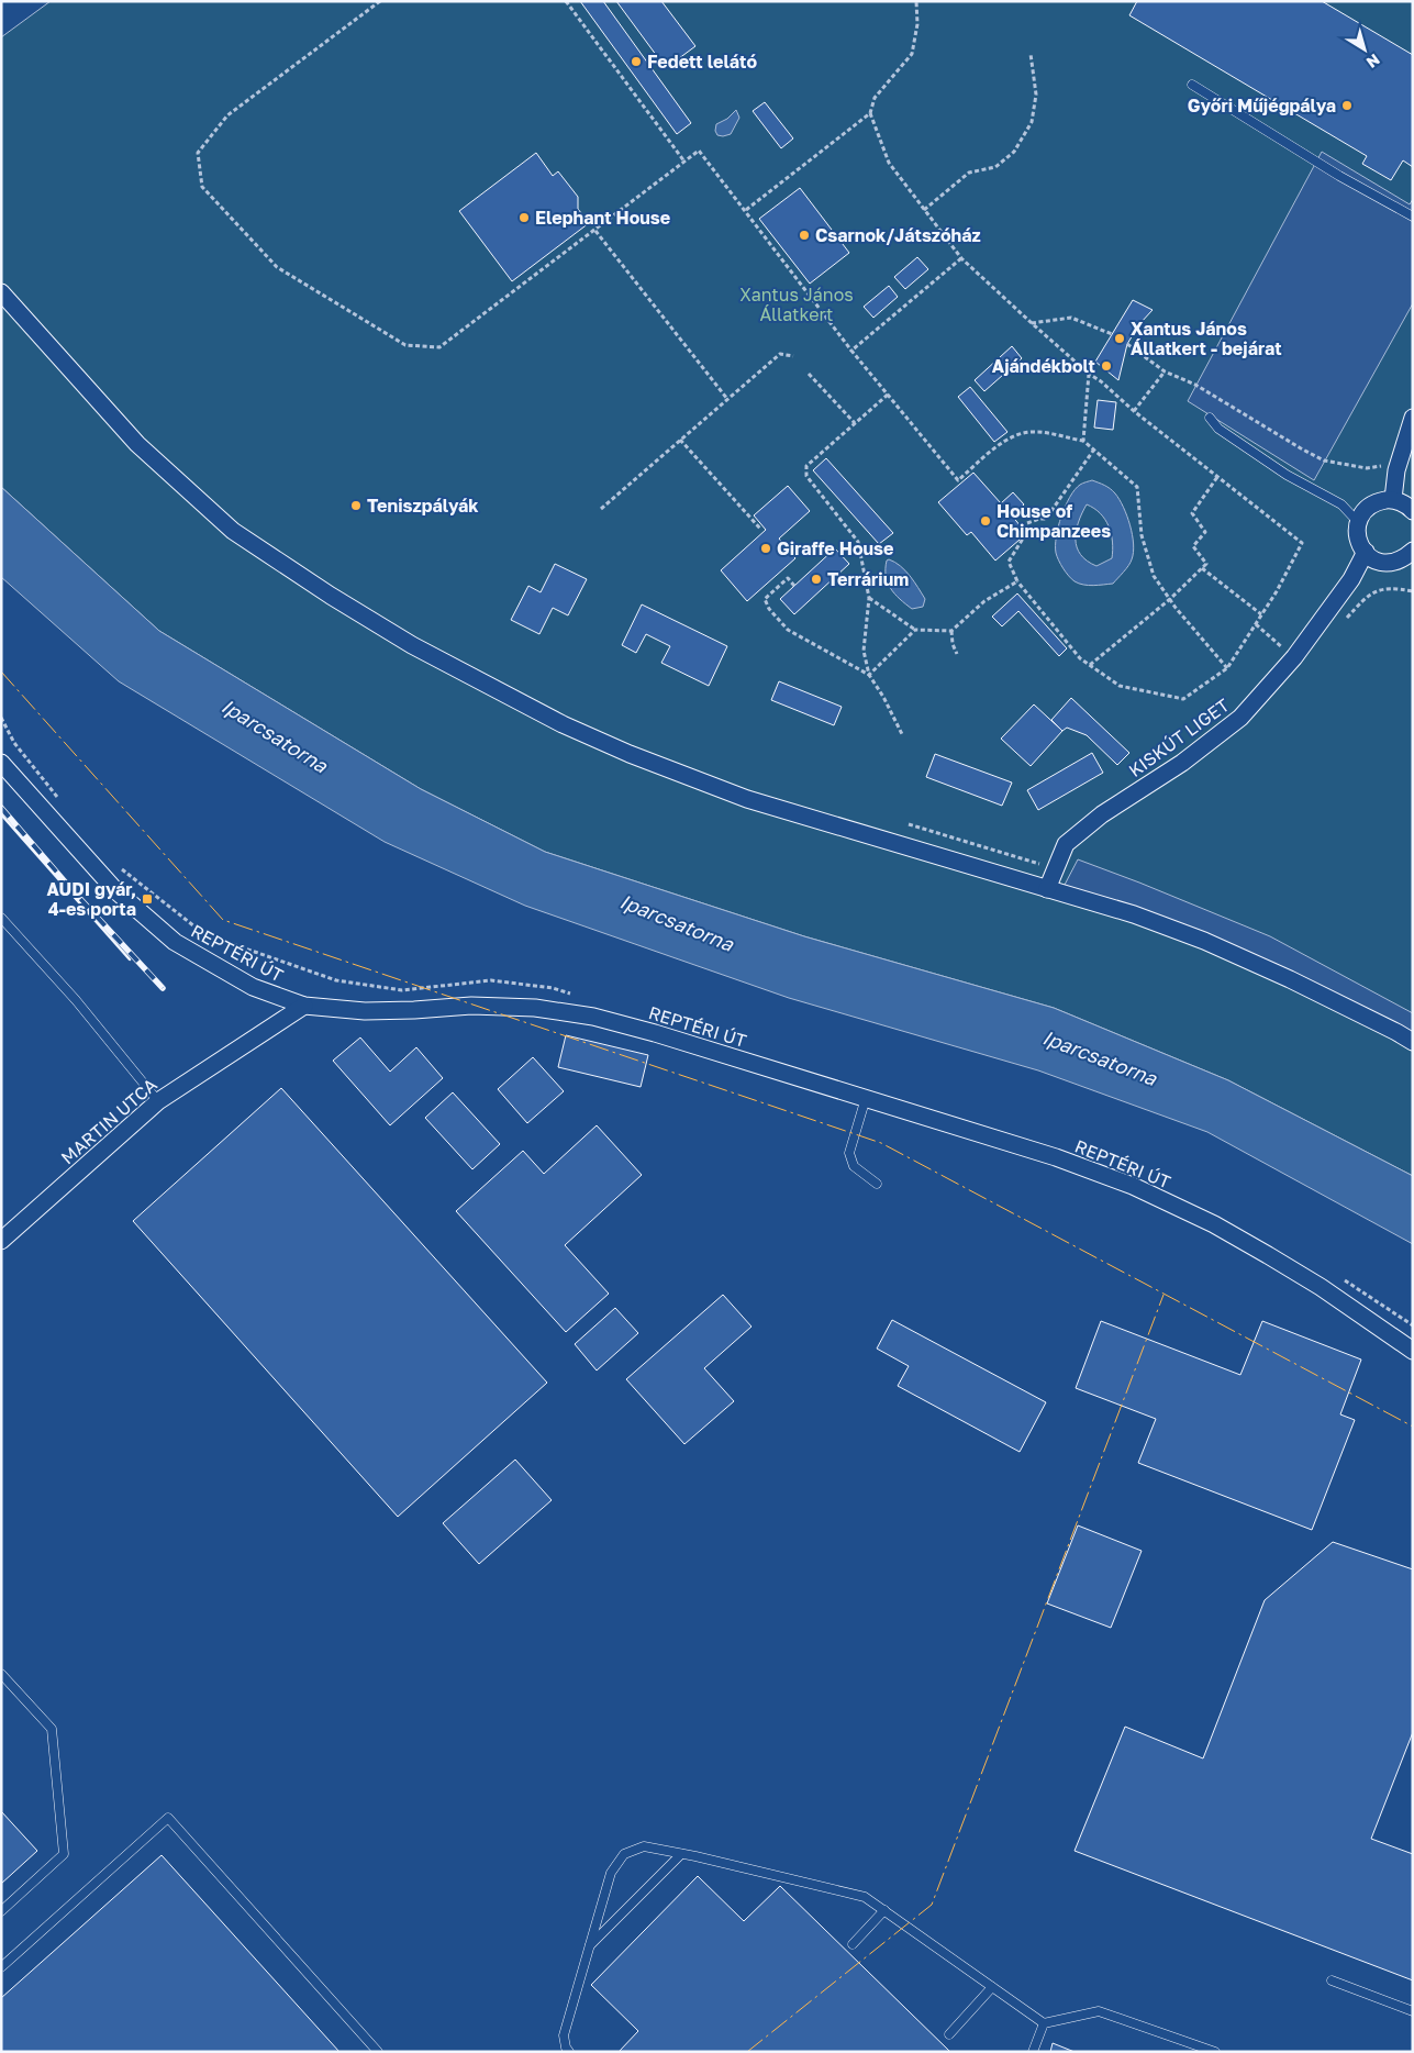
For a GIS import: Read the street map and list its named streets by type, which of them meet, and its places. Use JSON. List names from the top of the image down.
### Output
{
  "streets": {
    "street": ["KISKÚT LIGET", "REPTÉRI ÚT", "MARTIN UTCA"]
  },
  "crossings": [
    ["REPTÉRI ÚT", "MARTIN UTCA"]
  ],
  "water": ["Iparcsatorna"],
  "parks": ["Xantus János Állatkert"],
  "places": {
    "other": [
      "Fedett lelátó",
      "Győri Műjégpálya",
      "Elephant House",
      "Csarnok/Játszóház",
      "Xantus János Állatkert - bejárat",
      "Ajándékbolt",
      "Teniszpályák",
      "House of Chimpanzees",
      "Giraffe House",
      "Terrárium"
    ],
    "transit": ["AUDI gyár, 4-es porta"]
  },
  "north": "bottom right"
}
